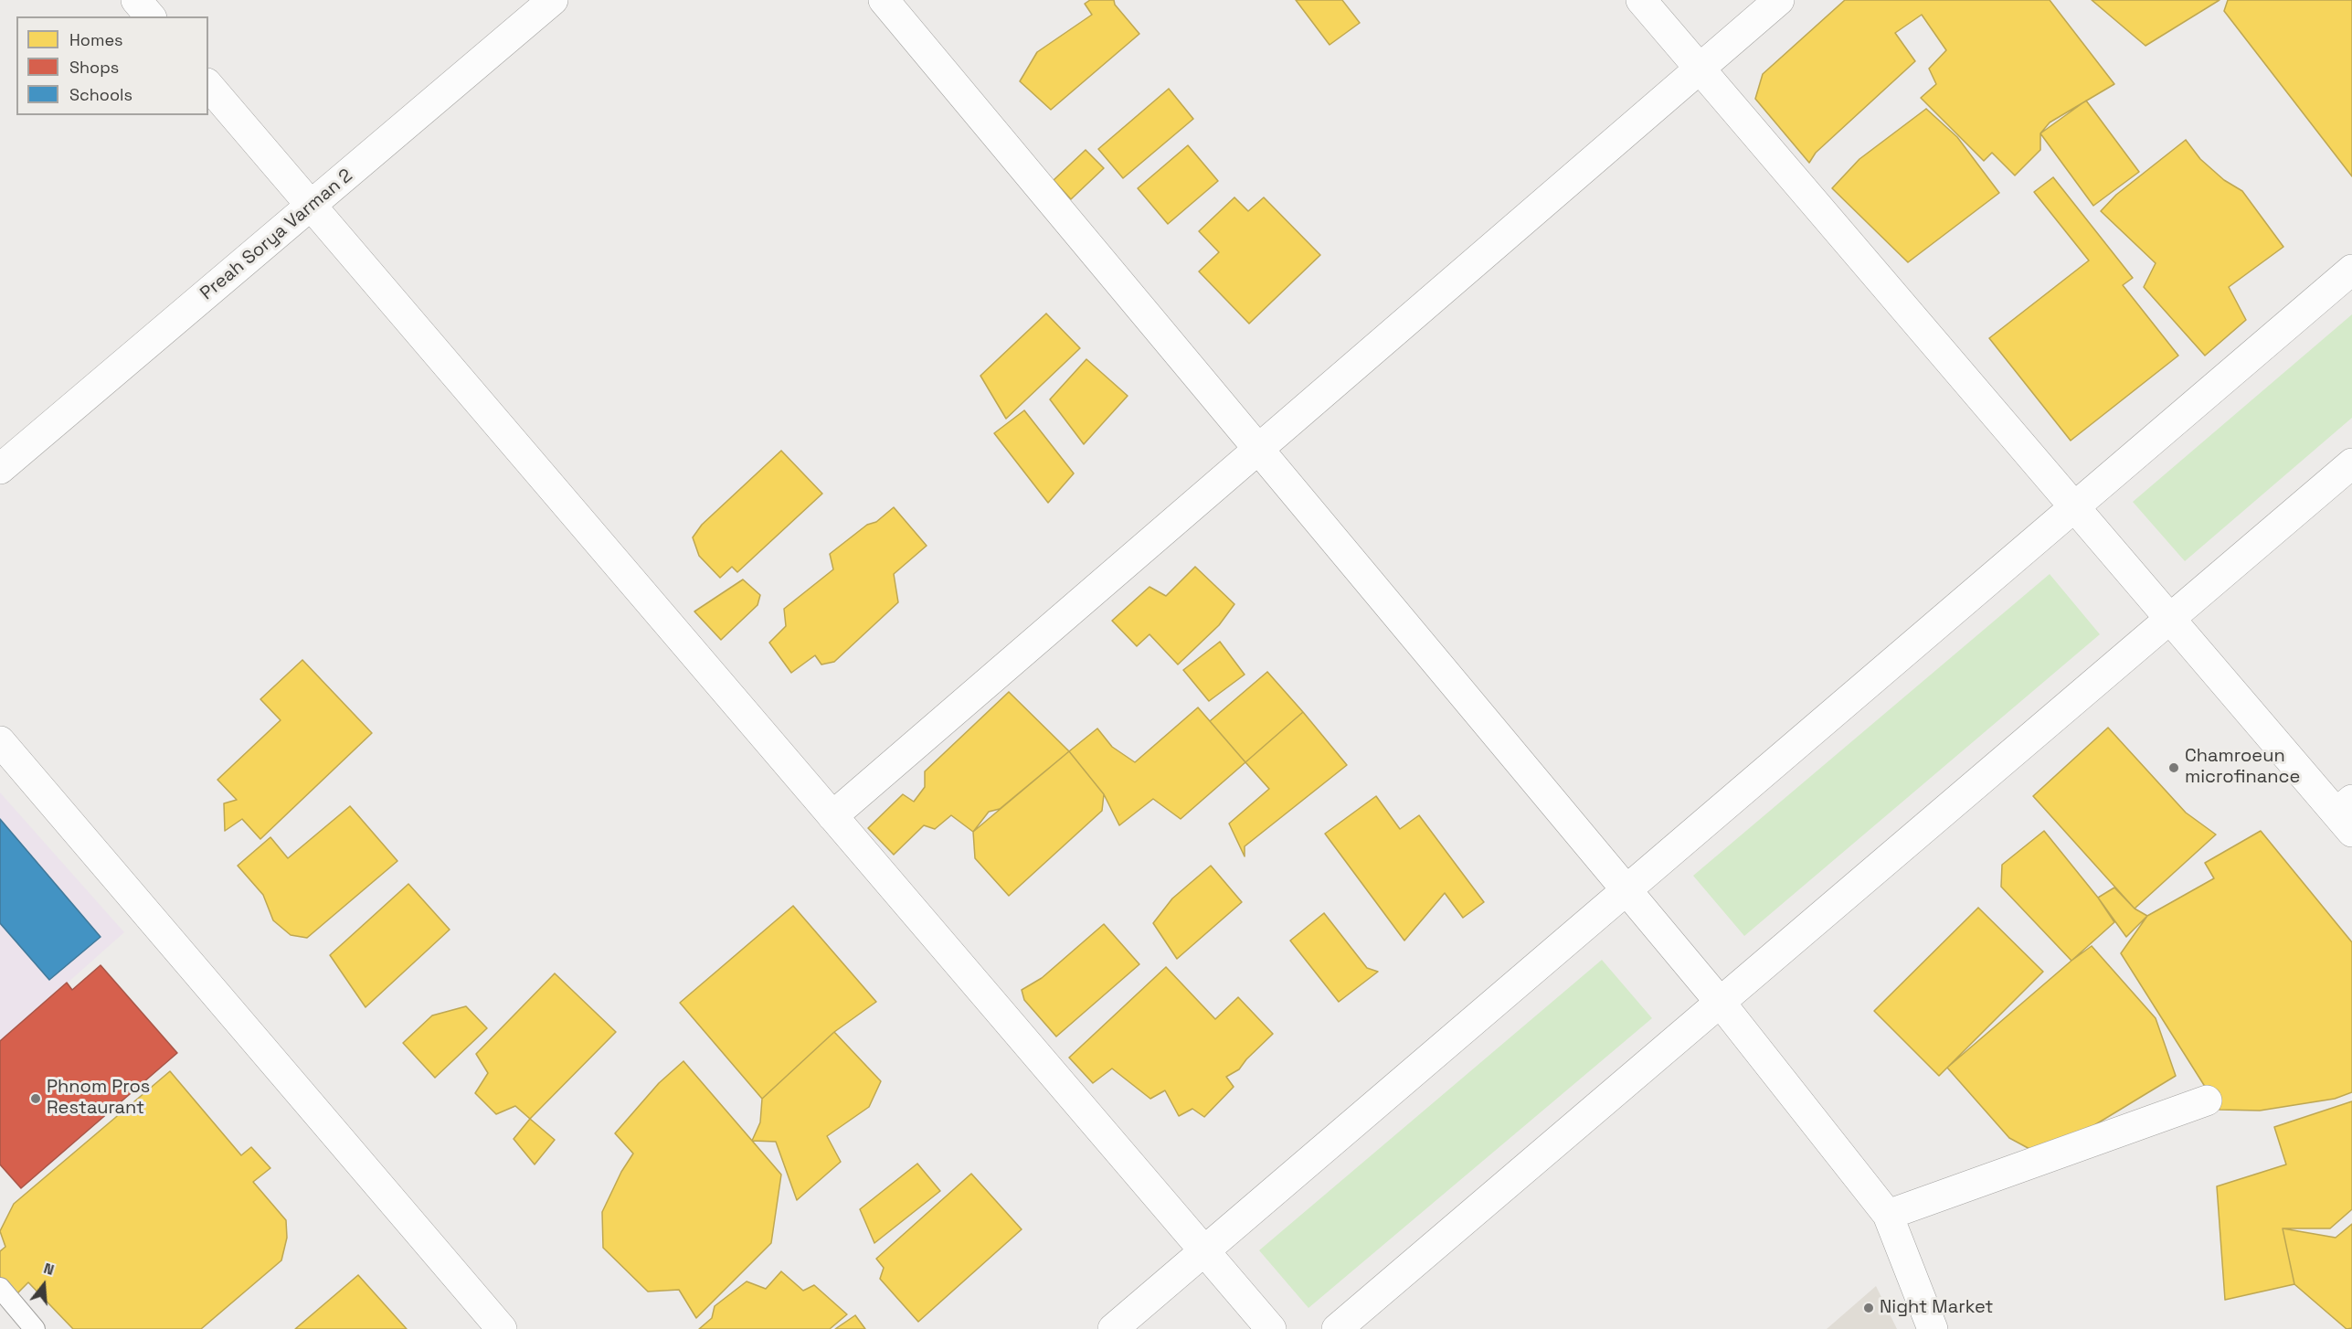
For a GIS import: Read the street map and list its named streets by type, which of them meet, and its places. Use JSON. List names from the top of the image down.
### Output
{
  "streets": {
    "street": ["Preah Sorya Varman 2"]
  },
  "places": ["Chamroeun microfinance", "Phnom Pros Restaurant", "Night Market"],
  "legend": ["Homes", "Shops", "Schools"],
  "north": "top"
}
